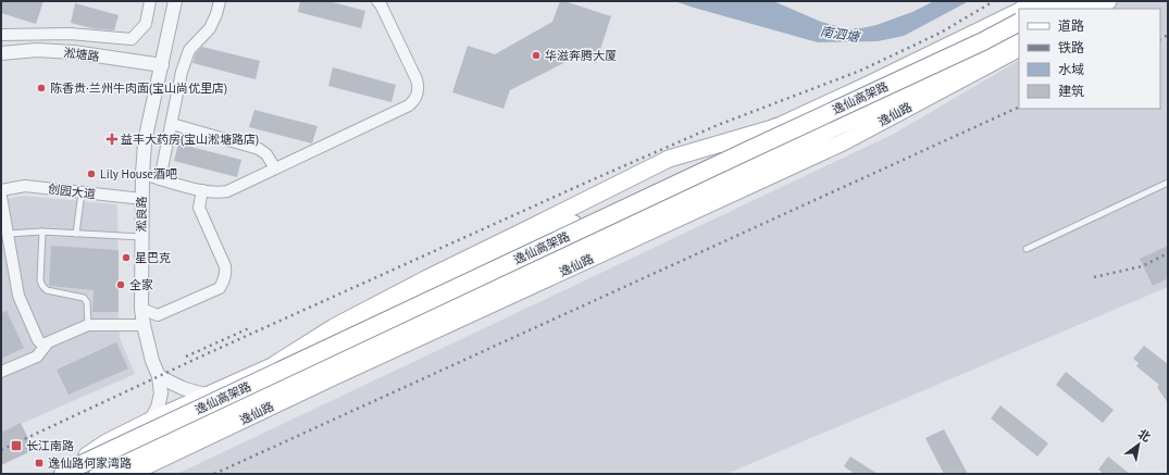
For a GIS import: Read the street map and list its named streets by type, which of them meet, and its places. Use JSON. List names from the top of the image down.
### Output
{
  "streets": {
    "highway": ["逸仙高架路"],
    "main road": ["逸仙路"],
    "street": ["淞塘路", "创园大道", "淞良路"]
  },
  "crossings": [
    ["淞塘路", "淞良路"],
    ["创园大道", "淞良路"]
  ],
  "water": ["南泗塘"],
  "places": {
    "other": [
      "华滋奔腾大厦",
      "陈香贵·兰州牛肉面(宝山尚优里店)",
      "Lily House酒吧",
      "星巴克",
      "全家"
    ],
    "health": ["益丰大药房(宝山淞塘路店)"],
    "transit": ["长江南路", "逸仙路何家湾路"]
  },
  "legend": [
    "道路",
    "铁路",
    "水域",
    "建筑"
  ],
  "north": "top right"
}
